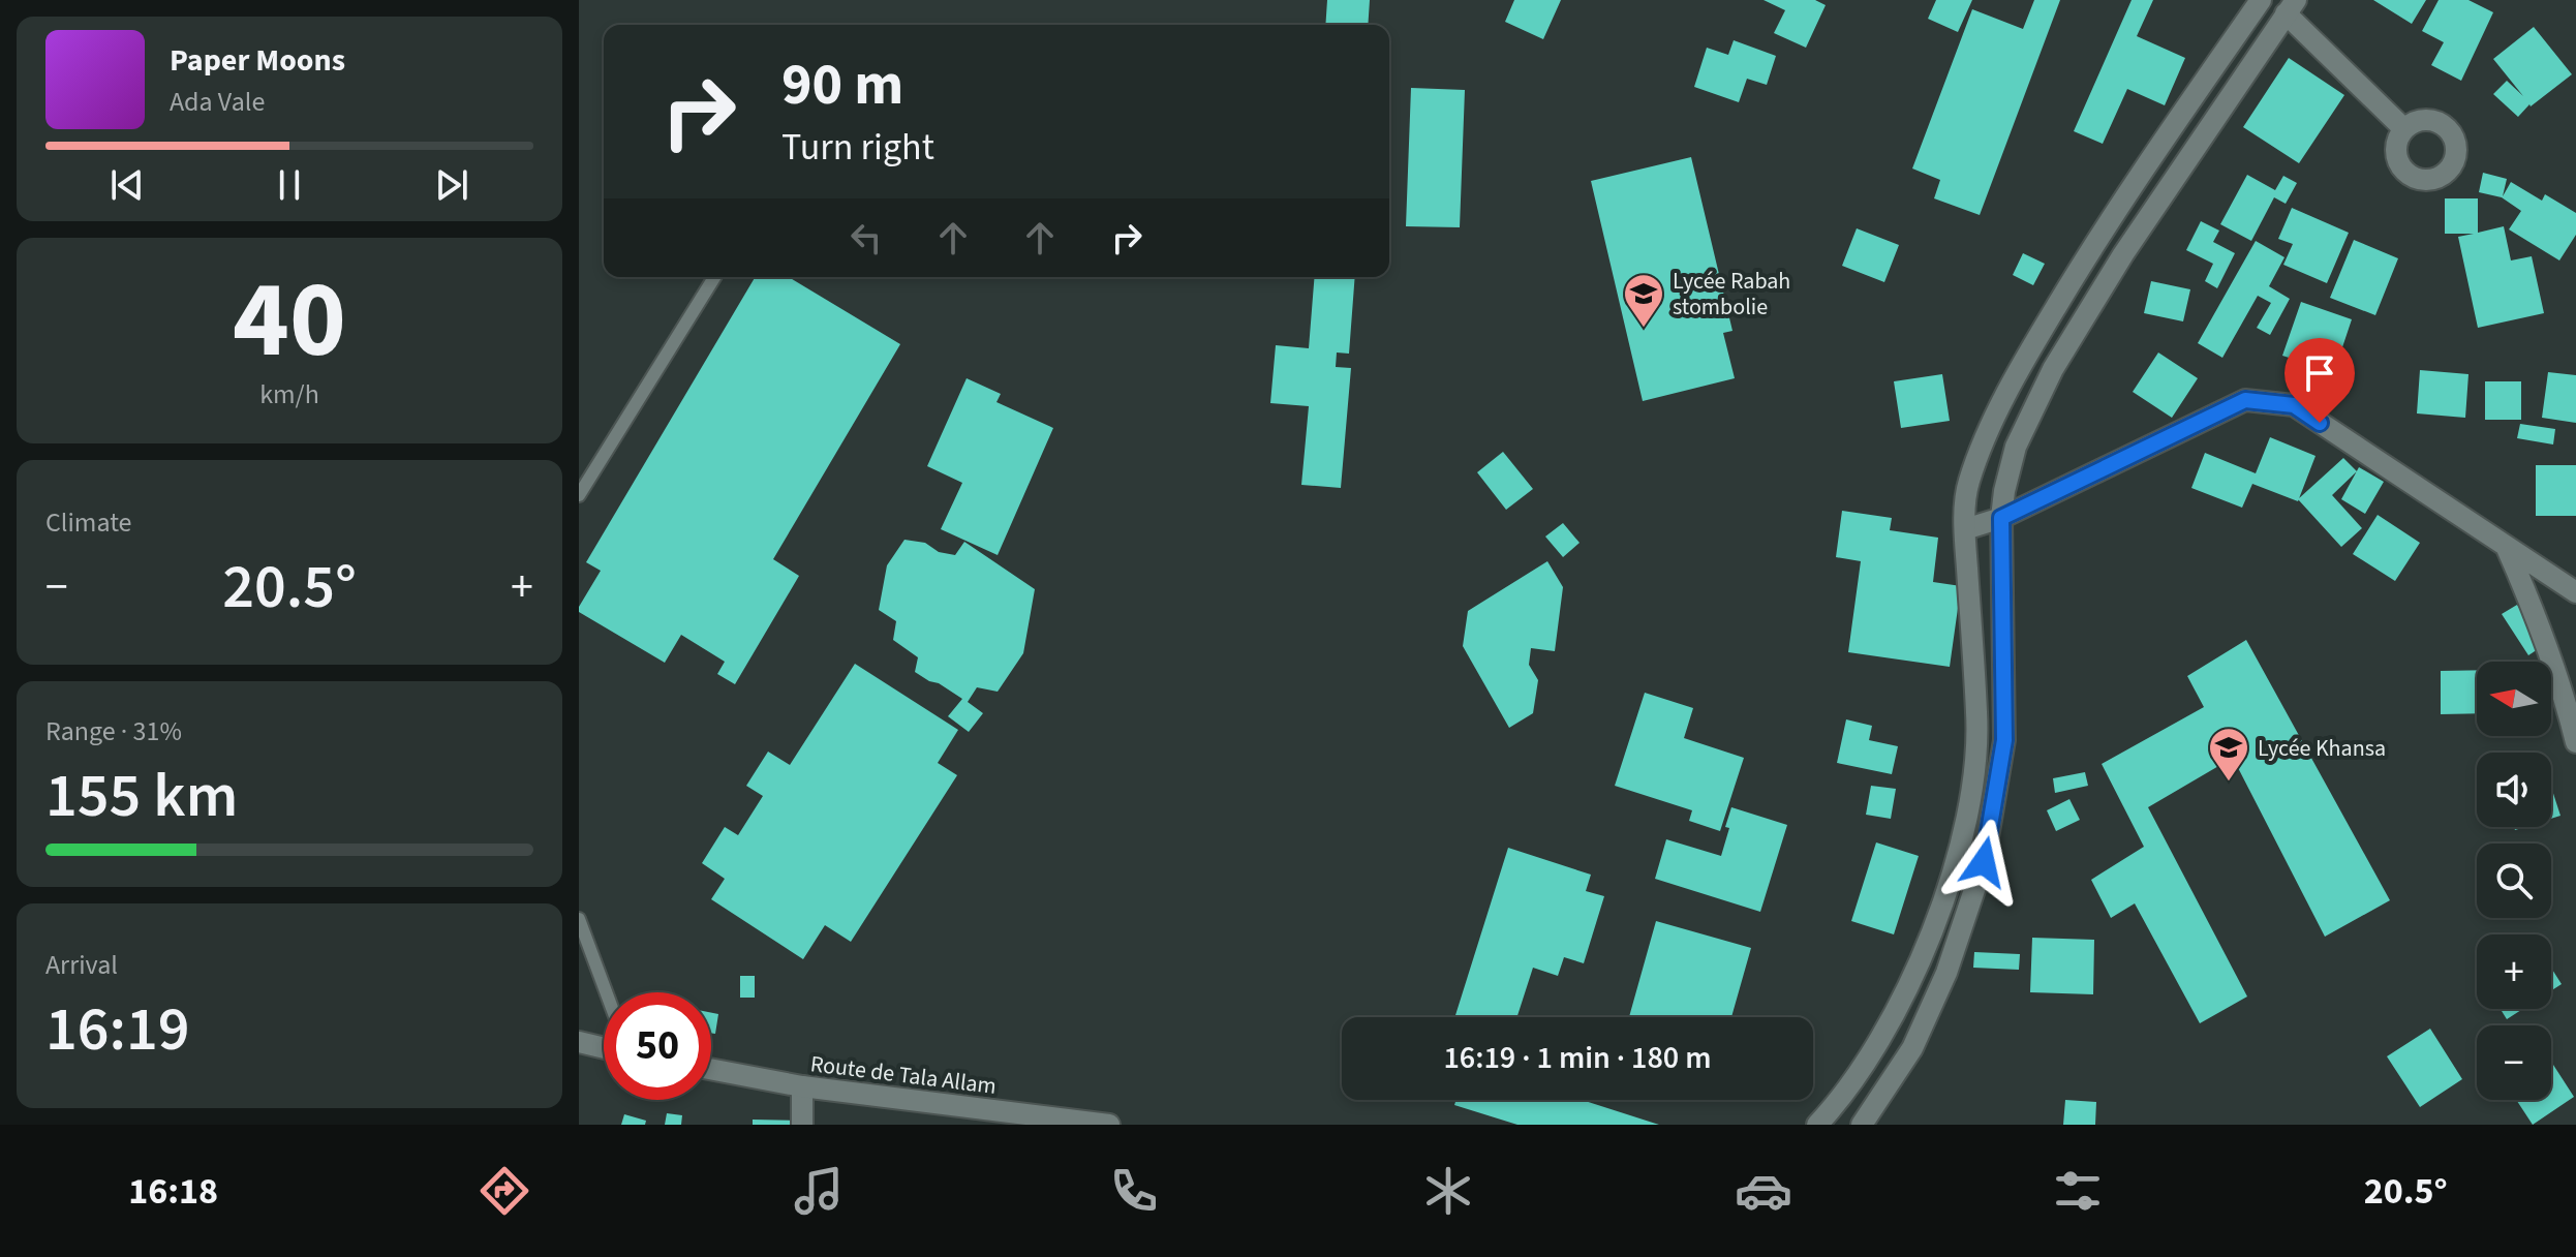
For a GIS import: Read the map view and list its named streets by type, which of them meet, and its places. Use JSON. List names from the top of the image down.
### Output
{
  "streets": {
    "main road": ["Route de Tala Allam"]
  },
  "places": {
    "school or university": ["Lycée Rabah stombolie", "Lycée Khansa"]
  },
  "north": "left",
  "page": {
    "turn": ["90 m", "Turn right"],
    "song": ["Paper Moons", "Ada Vale"],
    "tile": [
      ["40", "km/h"],
      "Climate",
      ["Range · 31%", "155 km"],
      ["Arrival", "16:19"]
    ],
    "heat": ["−", "20.5°", "+"],
    "map_buttons": ["+", "−"],
    "limit": "50",
    "trip": "16:19 · 1 min · 180 m",
    "tabs": ["16:18", "20.5°"]
  }
}
